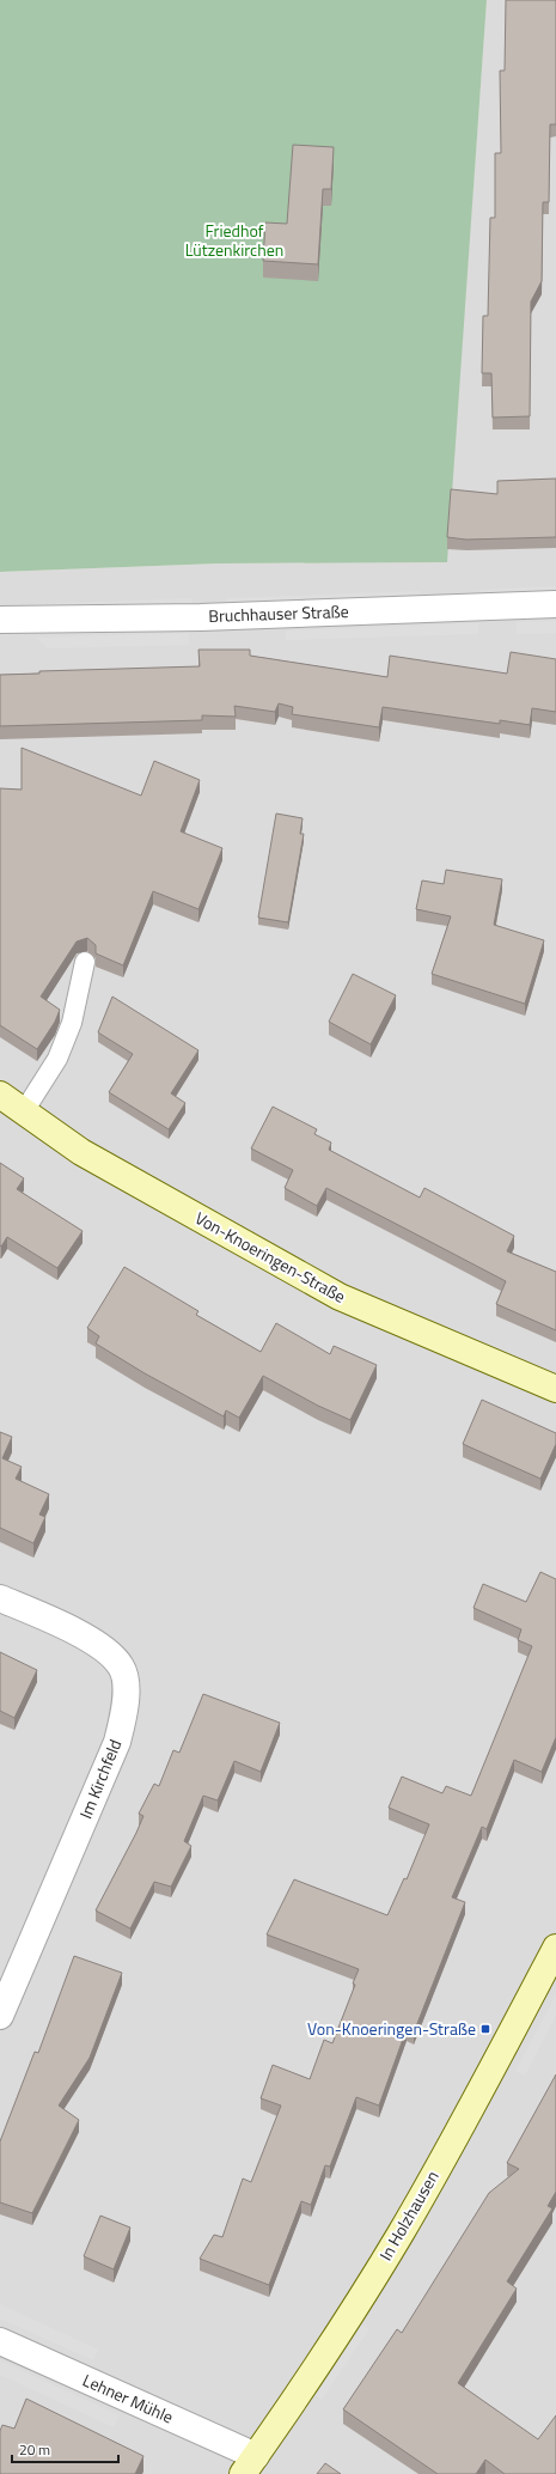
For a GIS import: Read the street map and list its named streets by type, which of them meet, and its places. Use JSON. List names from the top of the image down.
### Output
{
  "streets": {
    "main road": ["Von-Knoeringen-Straße", "In Holzhausen"],
    "street": ["Bruchhauser Straße", "Im Kirchfeld", "Lehner Mühle"]
  },
  "crossings": [
    ["In Holzhausen", "Lehner Mühle"]
  ],
  "parks": ["Friedhof Lützenkirchen"],
  "places": {
    "transit": ["Von-Knoeringen-Straße"]
  },
  "scale_bar": "20 m"
}
